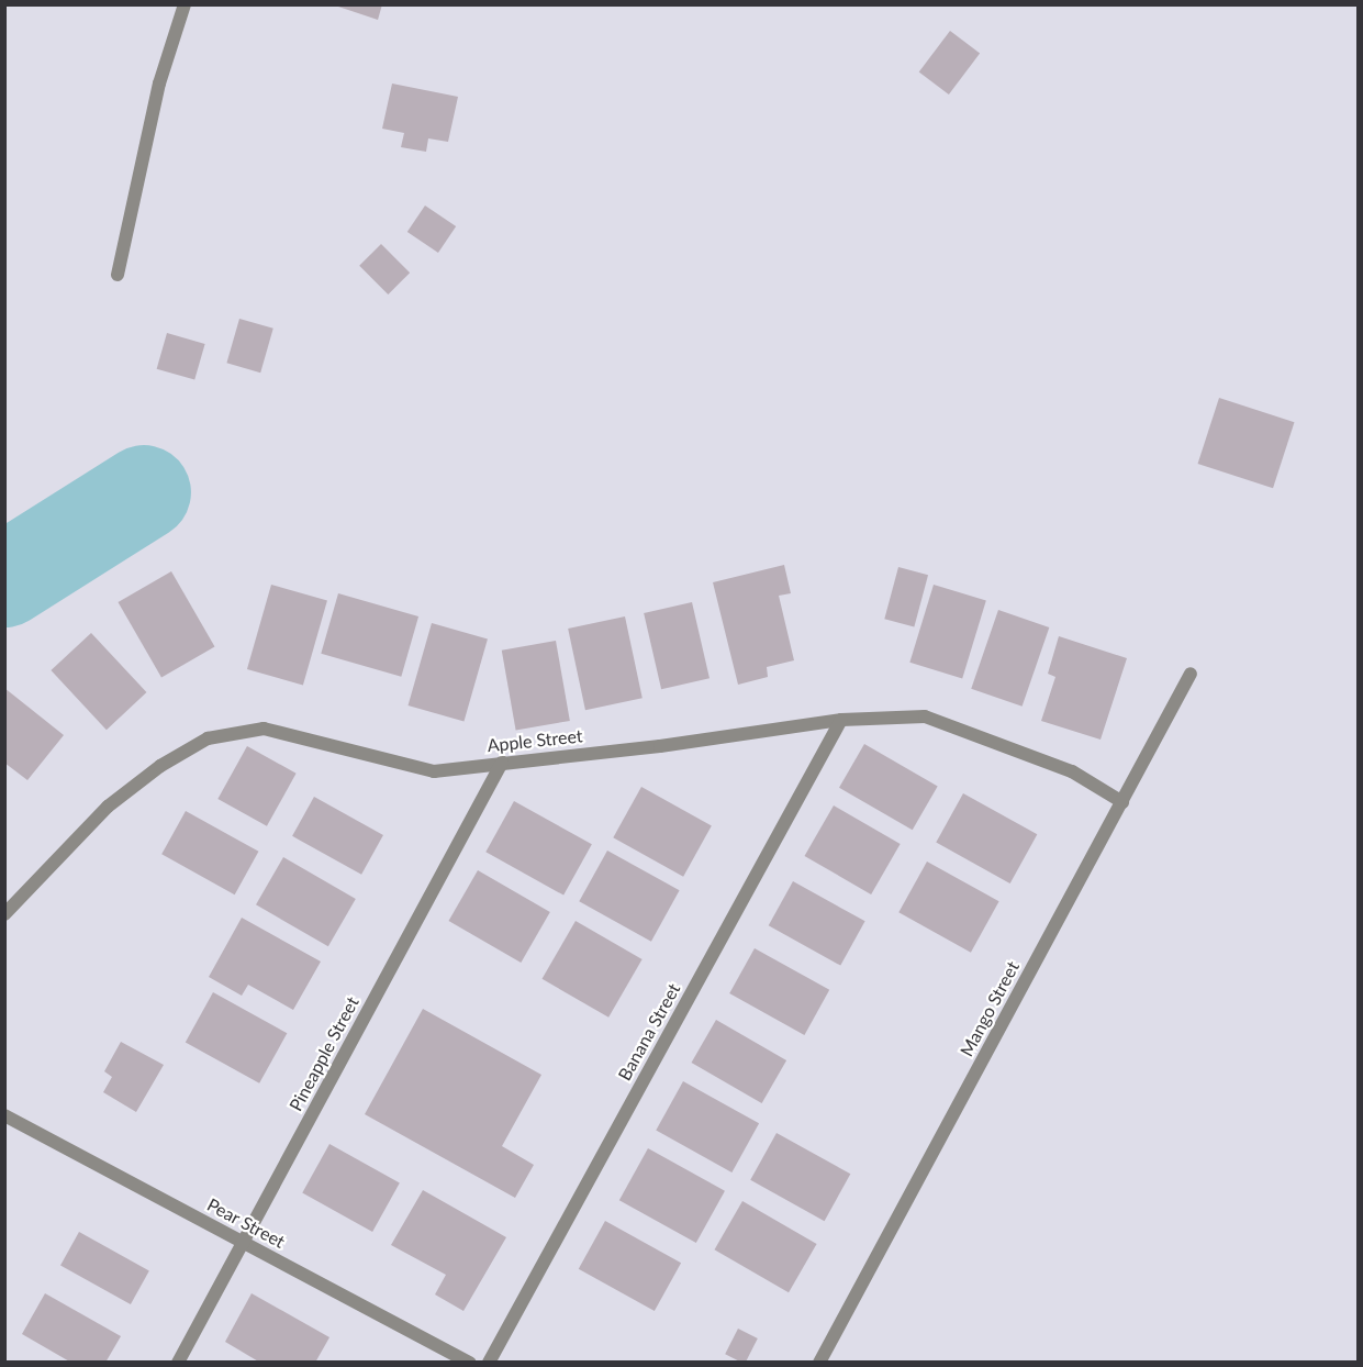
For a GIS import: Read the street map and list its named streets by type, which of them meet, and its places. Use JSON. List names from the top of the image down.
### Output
{
  "streets": {
    "street": [
      "Apple Street",
      "Mango Street",
      "Banana Street",
      "Pineapple Street",
      "Pear Street"
    ]
  },
  "crossings": [
    ["Apple Street", "Mango Street"],
    ["Apple Street", "Banana Street"],
    ["Apple Street", "Pineapple Street"],
    ["Pineapple Street", "Pear Street"]
  ]
}
